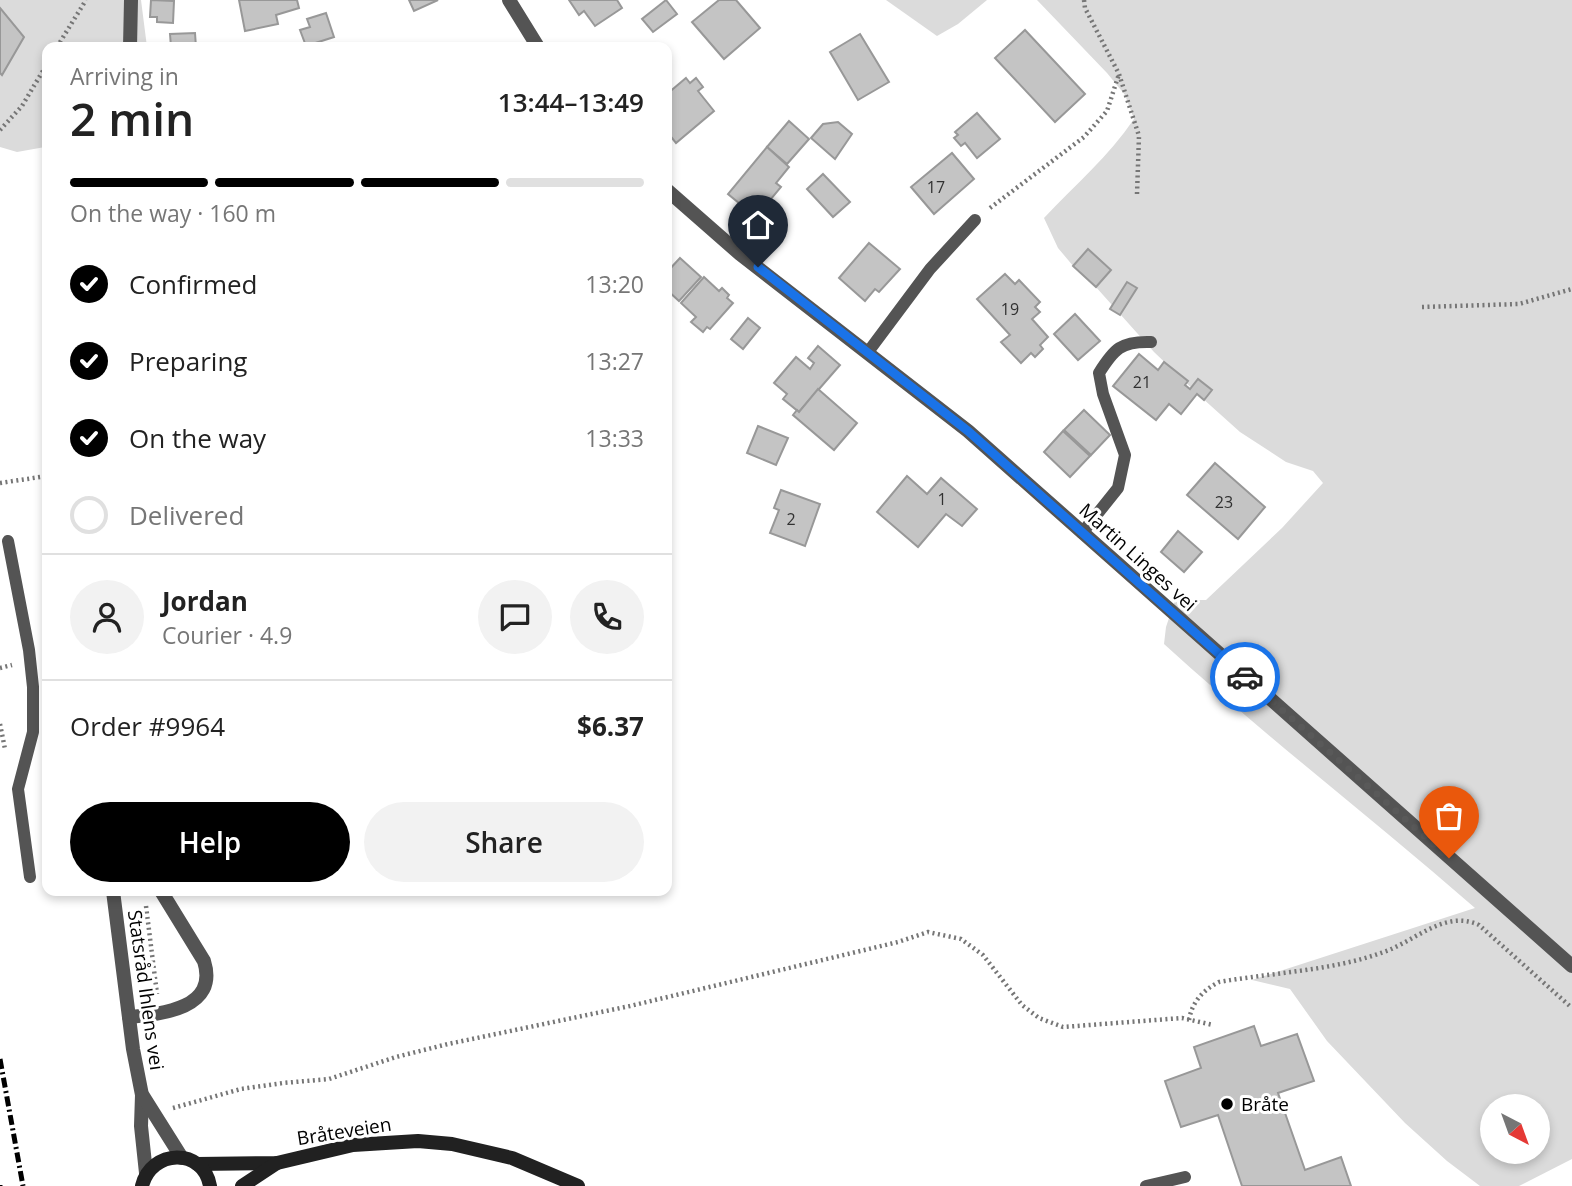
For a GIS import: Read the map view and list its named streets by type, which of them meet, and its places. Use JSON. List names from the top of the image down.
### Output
{
  "streets": {
    "main road": ["Statsråd Ihlens vei", "Bråteveien"],
    "street": ["Martin Linges vei"]
  },
  "places": ["Bråte"],
  "house_numbers": [
    "17",
    "19",
    "21",
    "1",
    "23",
    "2"
  ],
  "north": "bottom right",
  "page": {
    "heading": ["2 min", "Arriving in", "13:44–13:49"],
    "panel": [
      "Jordan",
      "Courier · 4.9",
      "Order #9964",
      "$6.37"
    ],
    "bar": "On the way · 160 m",
    "list": [
      ["Confirmed", "13:20"],
      ["Preparing", "13:27"],
      ["On the way", "13:33"],
      "Delivered"
    ],
    "buttons": ["Help", "Share"]
  }
}
